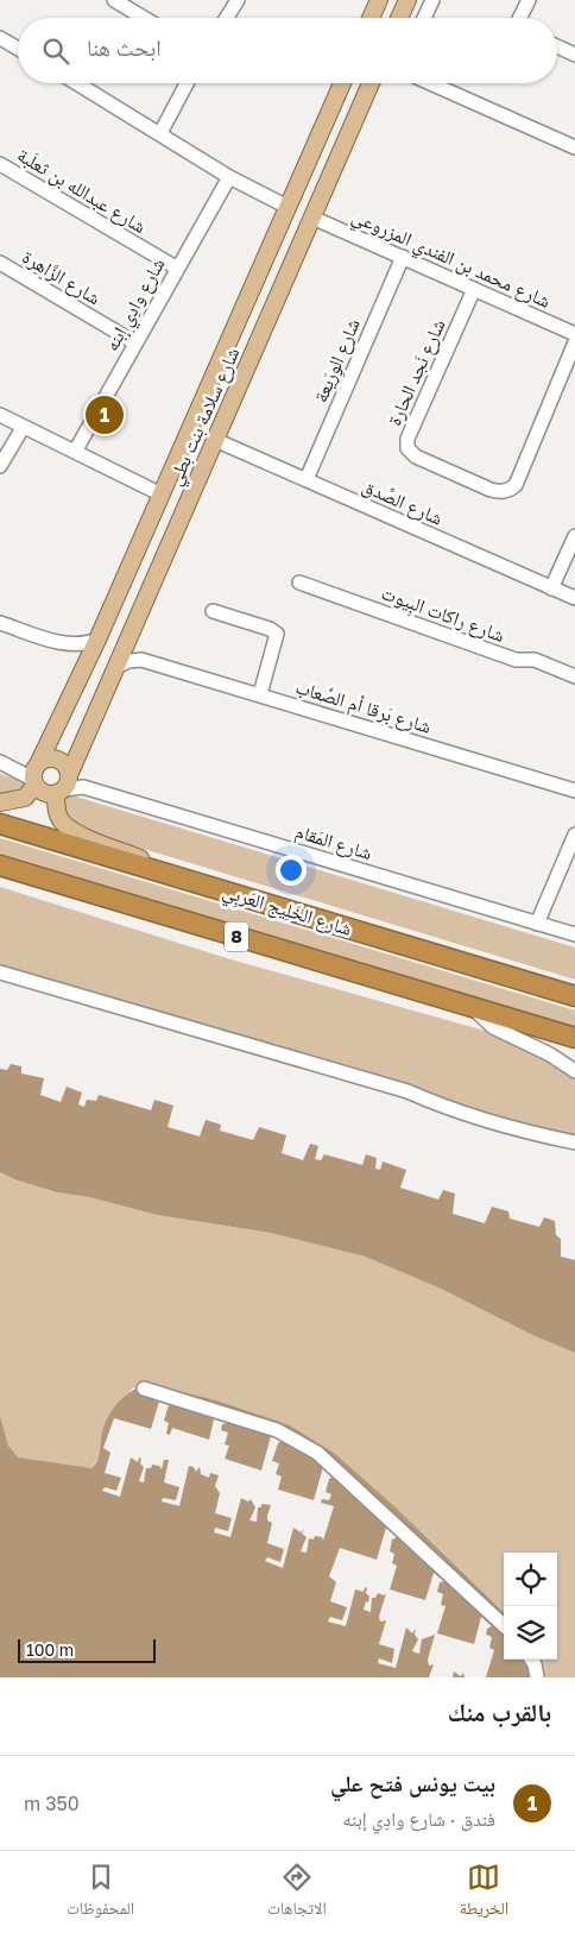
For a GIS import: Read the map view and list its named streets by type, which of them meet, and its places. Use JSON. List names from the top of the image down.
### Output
{
  "streets": {
    "highway": ["شارع الخَلِيج العَربِي", "8"],
    "main road": ["شارع سلامة بنت بطي"],
    "street": [
      "شارع عبدالله بن ثعلَبة",
      "شارع محمد بن الفندي المزروعي",
      "شارع الزَّاهِرة",
      "شارع وادِي إبنه",
      "شارع الوِرَيعة",
      "شارع نَجد الحارة",
      "شارع الصِّدق",
      "شارع راكات البِيوت",
      "شارع بَرقا أم الصَّعاب",
      "شارع المَقام"
    ]
  },
  "crossings": [
    ["شارع عبدالله بن ثعلَبة", "شارع وادِي إبنه"],
    ["شارع محمد بن الفندي المزروعي", "شارع الوِرَيعة"],
    ["شارع محمد بن الفندي المزروعي", "شارع نَجد الحارة"],
    ["شارع محمد بن الفندي المزروعي", "شارع سلامة بنت بطي"],
    ["شارع الزَّاهِرة", "شارع وادِي إبنه"],
    ["شارع الوِرَيعة", "شارع الصِّدق"],
    ["شارع سلامة بنت بطي", "شارع الصِّدق"],
    ["شارع سلامة بنت بطي", "شارع المَقام"]
  ],
  "scale_bar": "100 m",
  "page": {
    "search": "ابحث هنا",
    "pins": "1",
    "scale": "100 m",
    "heading": "بالقرب منك",
    "list": [
      {
        "mark": "1",
        "name": "بيت يونس فتح علي",
        "note": "فندق · شارع وادِي إبنه",
        "value": "350 m"
      }
    ],
    "nav": ["الخريطة", "الاتجاهات", "المحفوظات"]
  }
}
